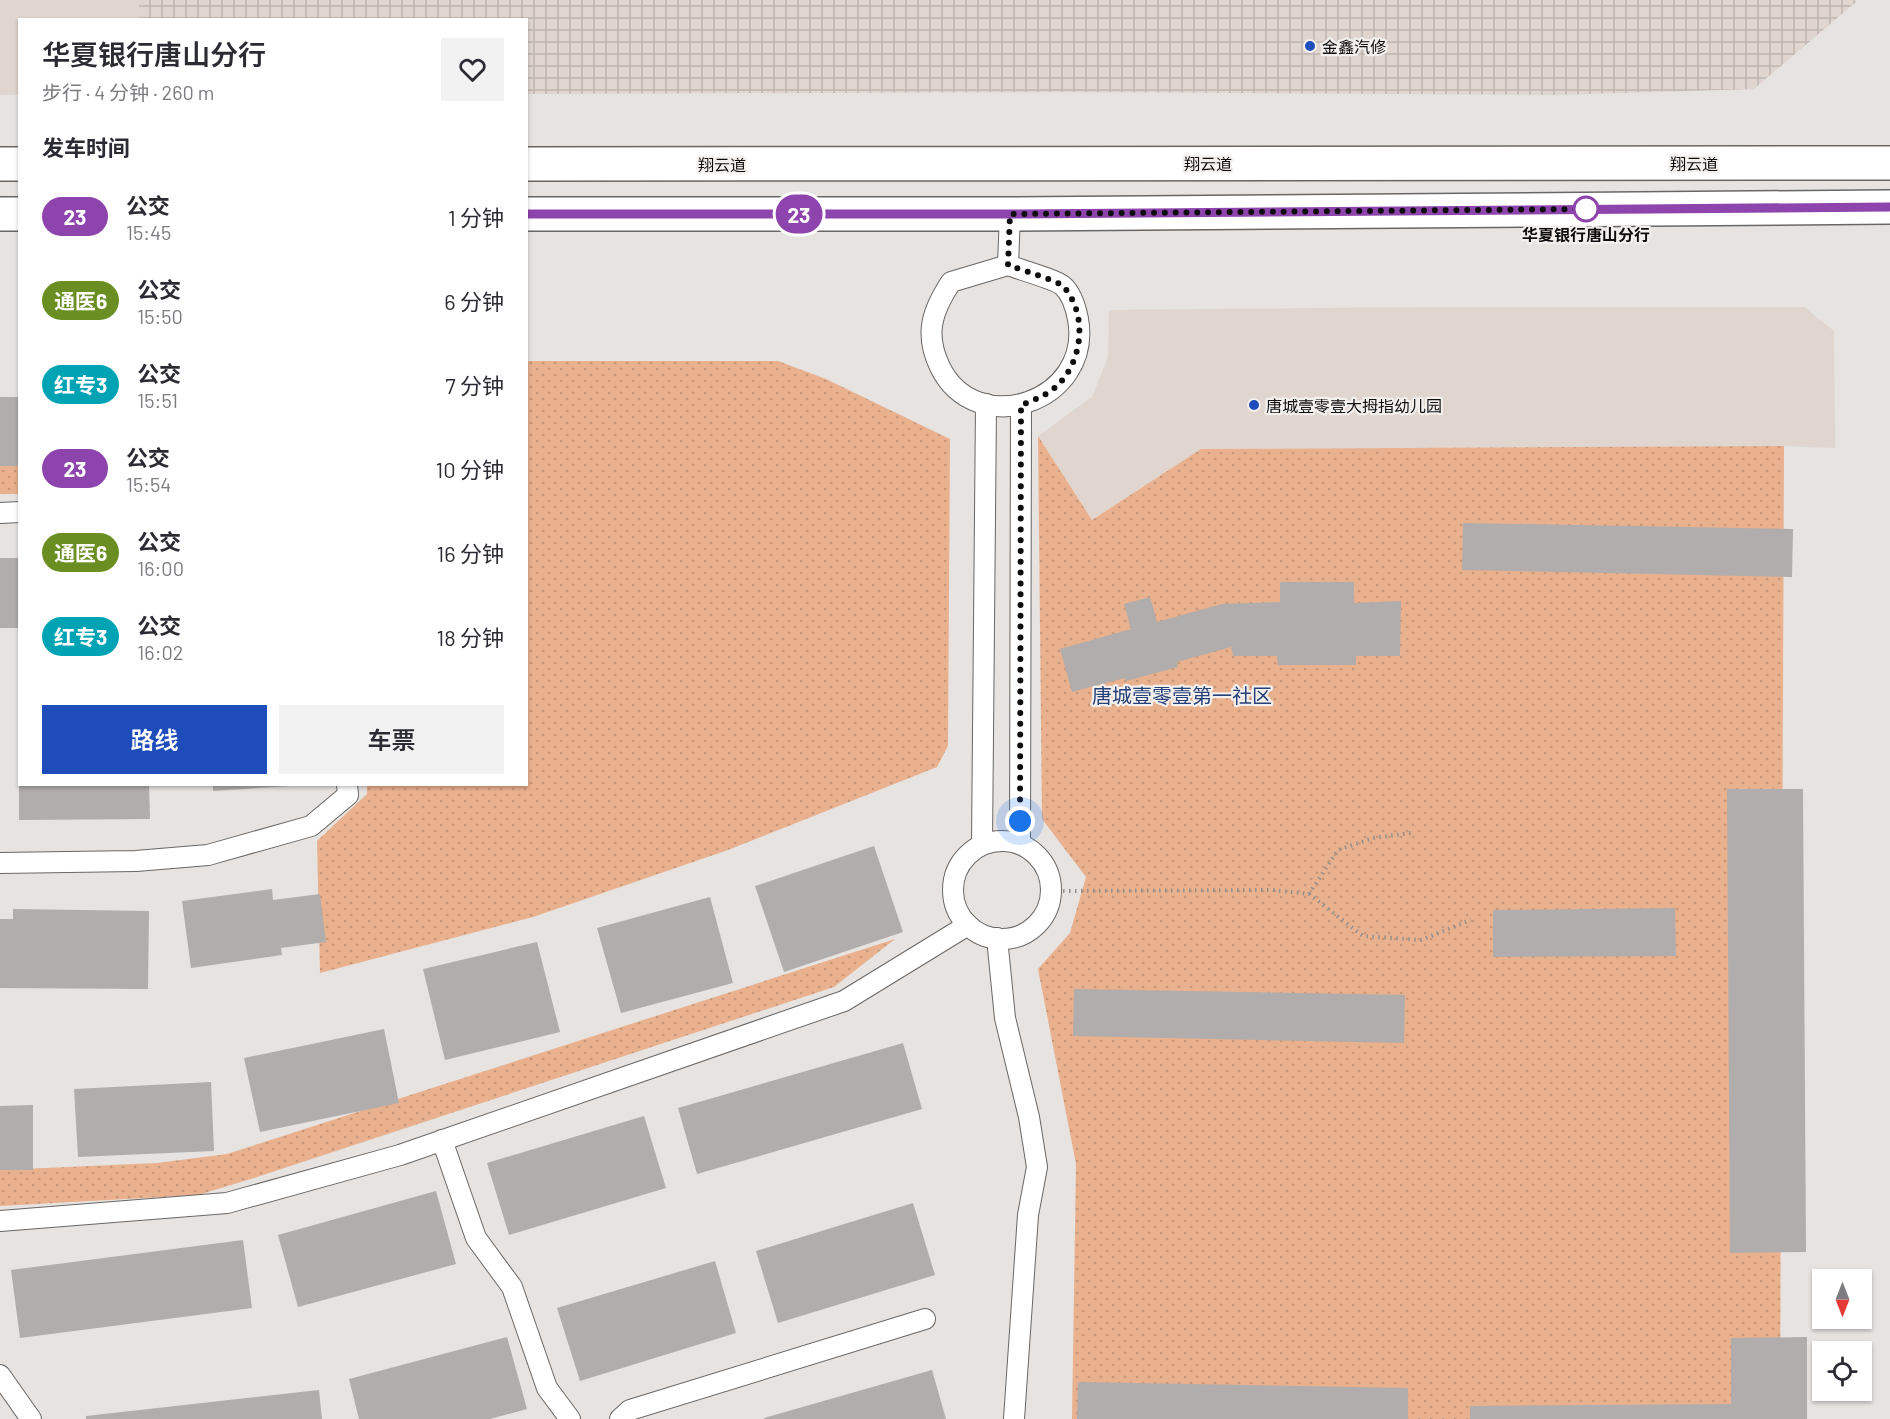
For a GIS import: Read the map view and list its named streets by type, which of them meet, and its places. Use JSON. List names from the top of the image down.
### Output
{
  "streets": {
    "main road": ["翔云道"]
  },
  "districts": ["唐城壹零壹第一社区"],
  "places": ["金鑫汽修", "华夏银行唐山分行", "唐城壹零壹大拇指幼儿园"],
  "lines": ["bus line 23"],
  "north": "bottom",
  "page": {
    "on_map": "23",
    "heading": [
      ["华夏银行唐山分行", "步行 · 4 分钟 · 260 m"],
      "发车时间"
    ],
    "list": [
      {
        "mark": "23",
        "name": "公交",
        "note": "15:45",
        "value": "1 分钟"
      },
      {
        "mark": "通医6",
        "name": "公交",
        "note": "15:50",
        "value": "6 分钟"
      },
      {
        "mark": "红专3",
        "name": "公交",
        "note": "15:51",
        "value": "7 分钟"
      },
      {
        "mark": "23",
        "name": "公交",
        "note": "15:54",
        "value": "10 分钟"
      },
      {
        "mark": "通医6",
        "name": "公交",
        "note": "16:00",
        "value": "16 分钟"
      },
      {
        "mark": "红专3",
        "name": "公交",
        "note": "16:02",
        "value": "18 分钟"
      }
    ],
    "buttons": ["路线", "车票"]
  }
}
